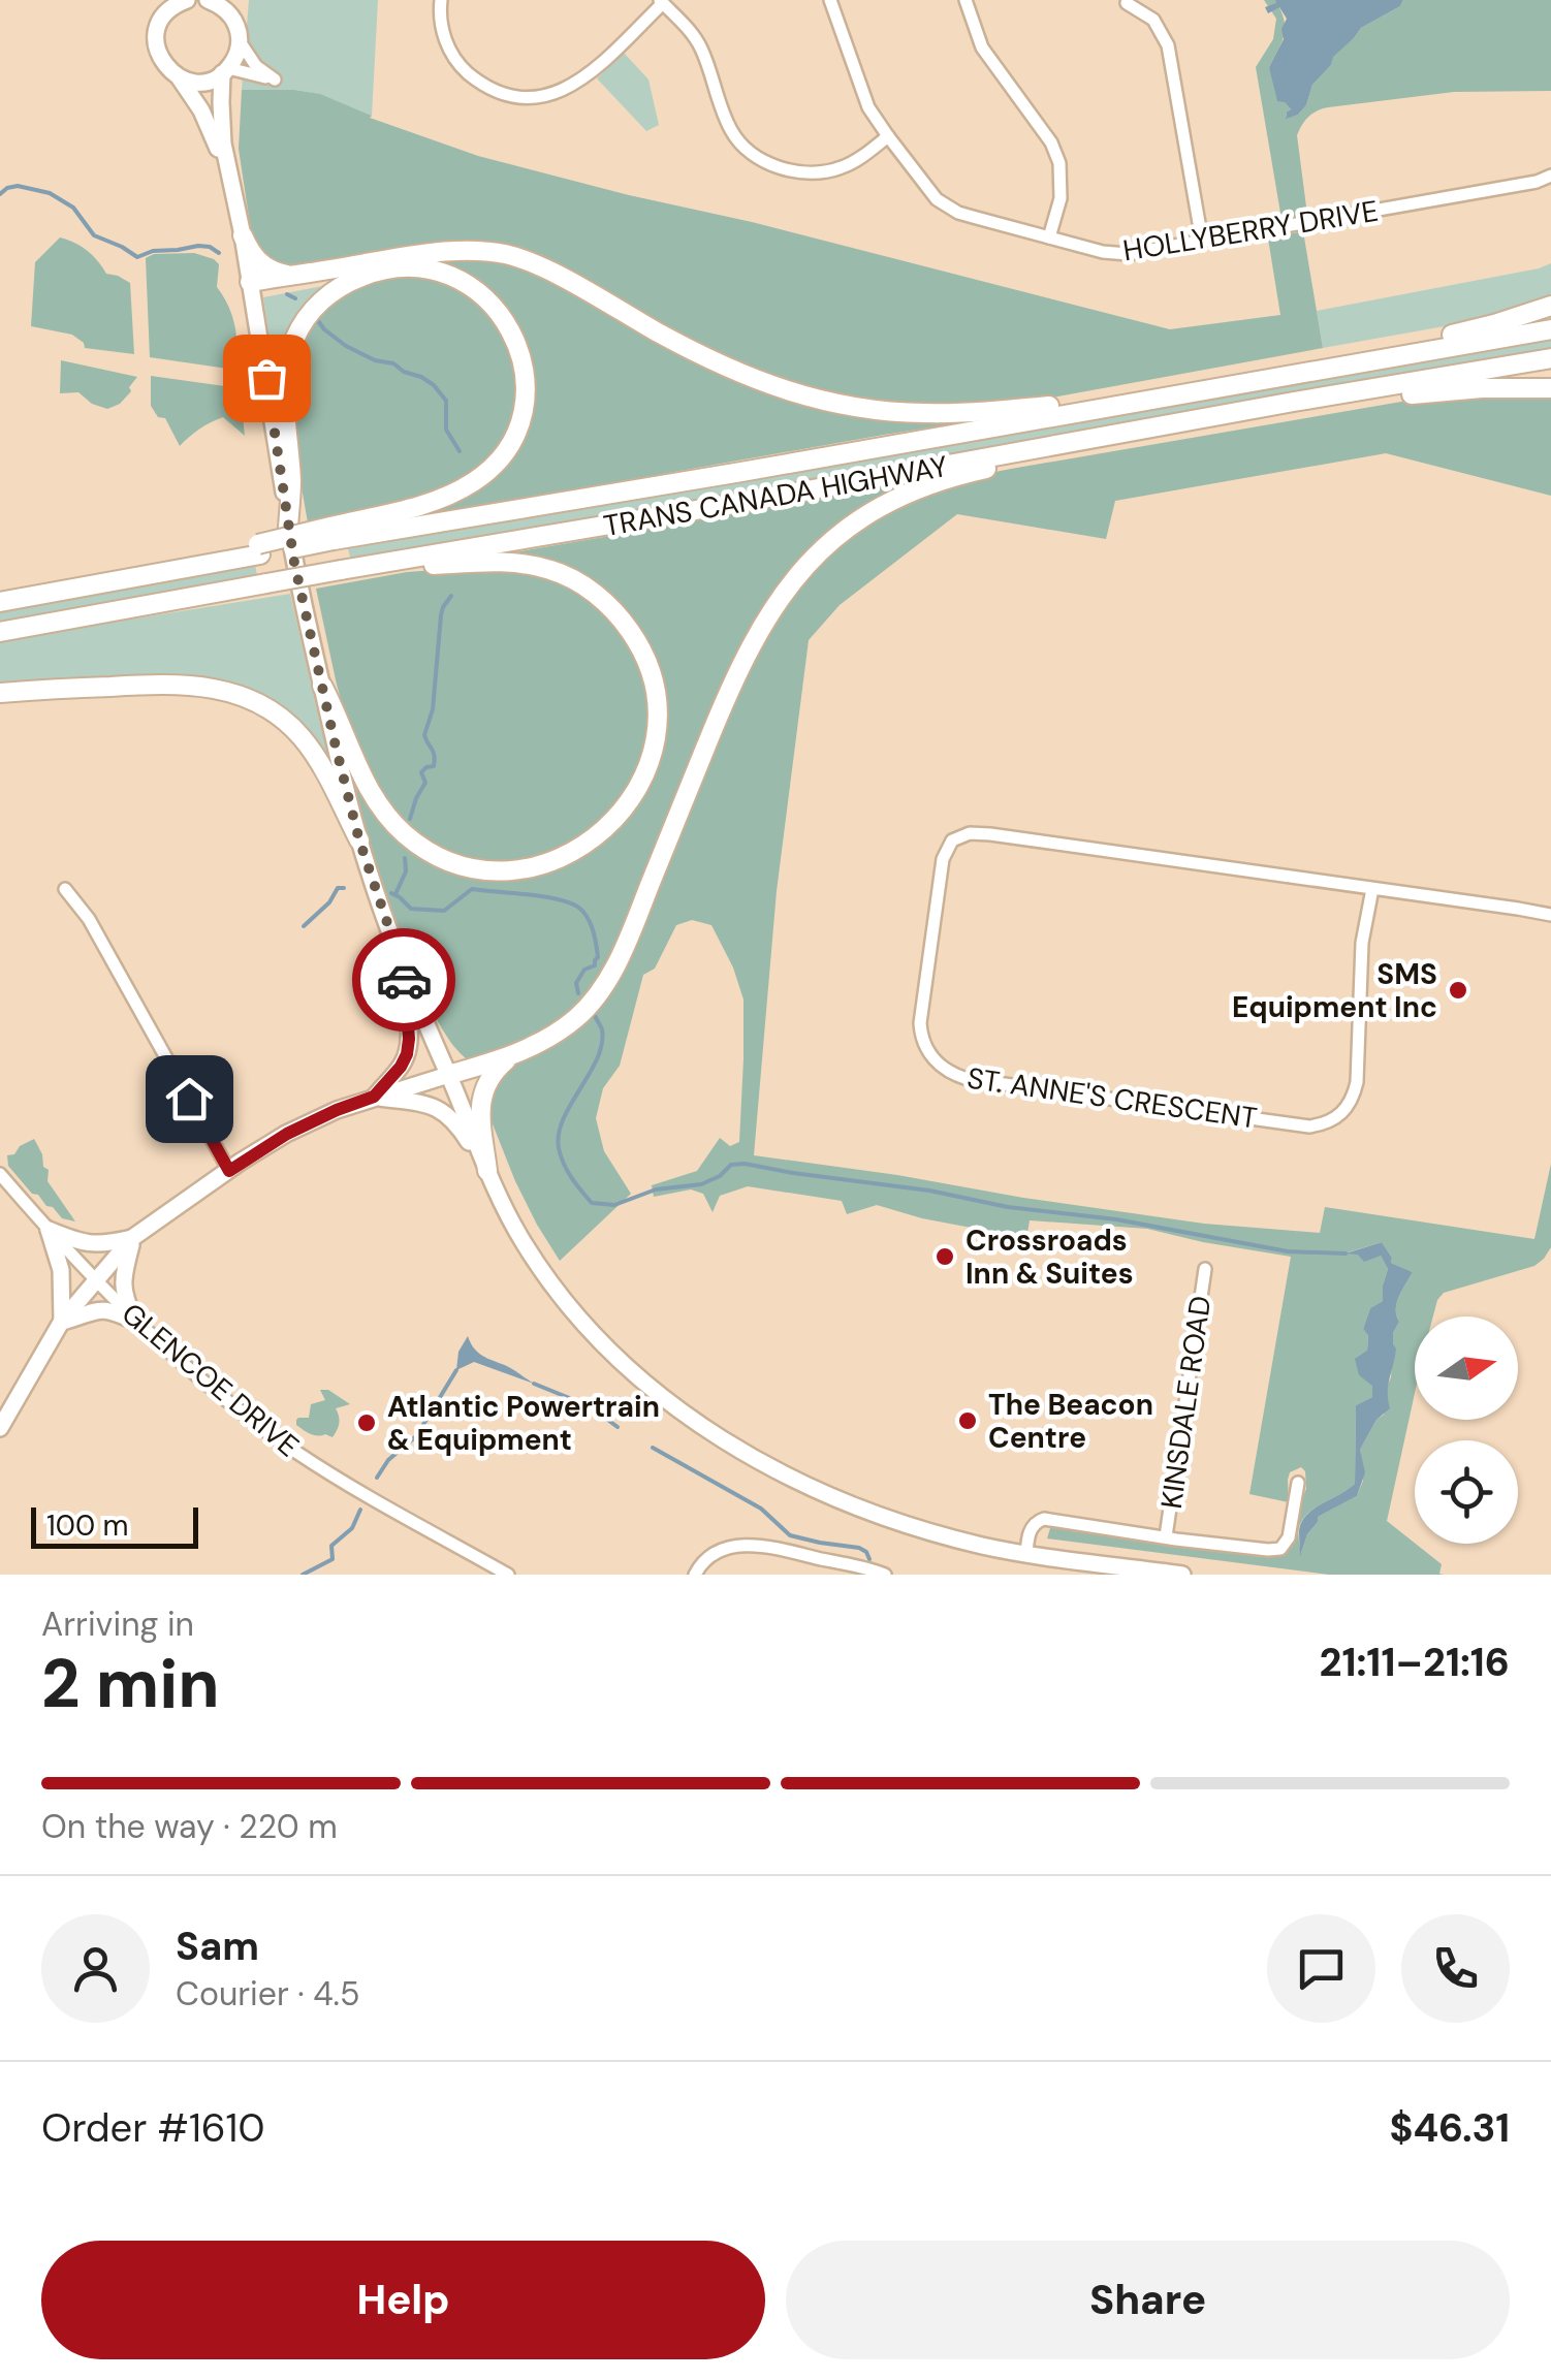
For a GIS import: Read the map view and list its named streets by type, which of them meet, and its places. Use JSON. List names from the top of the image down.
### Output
{
  "streets": {
    "highway": ["TRANS CANADA HIGHWAY"],
    "street": [
      "HOLLYBERRY DRIVE",
      "ST. ANNE'S CRESCENT",
      "GLENCOE DRIVE",
      "KINSDALE ROAD"
    ]
  },
  "places": [
    "SMS Equipment Inc",
    "Crossroads Inn & Suites",
    "The Beacon Centre",
    "Atlantic Powertrain & Equipment"
  ],
  "scale_bar": "100 m",
  "north": "right",
  "page": {
    "scale": "100 m",
    "heading": ["2 min", "Arriving in", "21:11–21:16"],
    "panel": [
      "Sam",
      "Courier · 4.5",
      "Order #1610",
      "$46.31"
    ],
    "bar": "On the way · 220 m",
    "buttons": ["Help", "Share"]
  }
}
